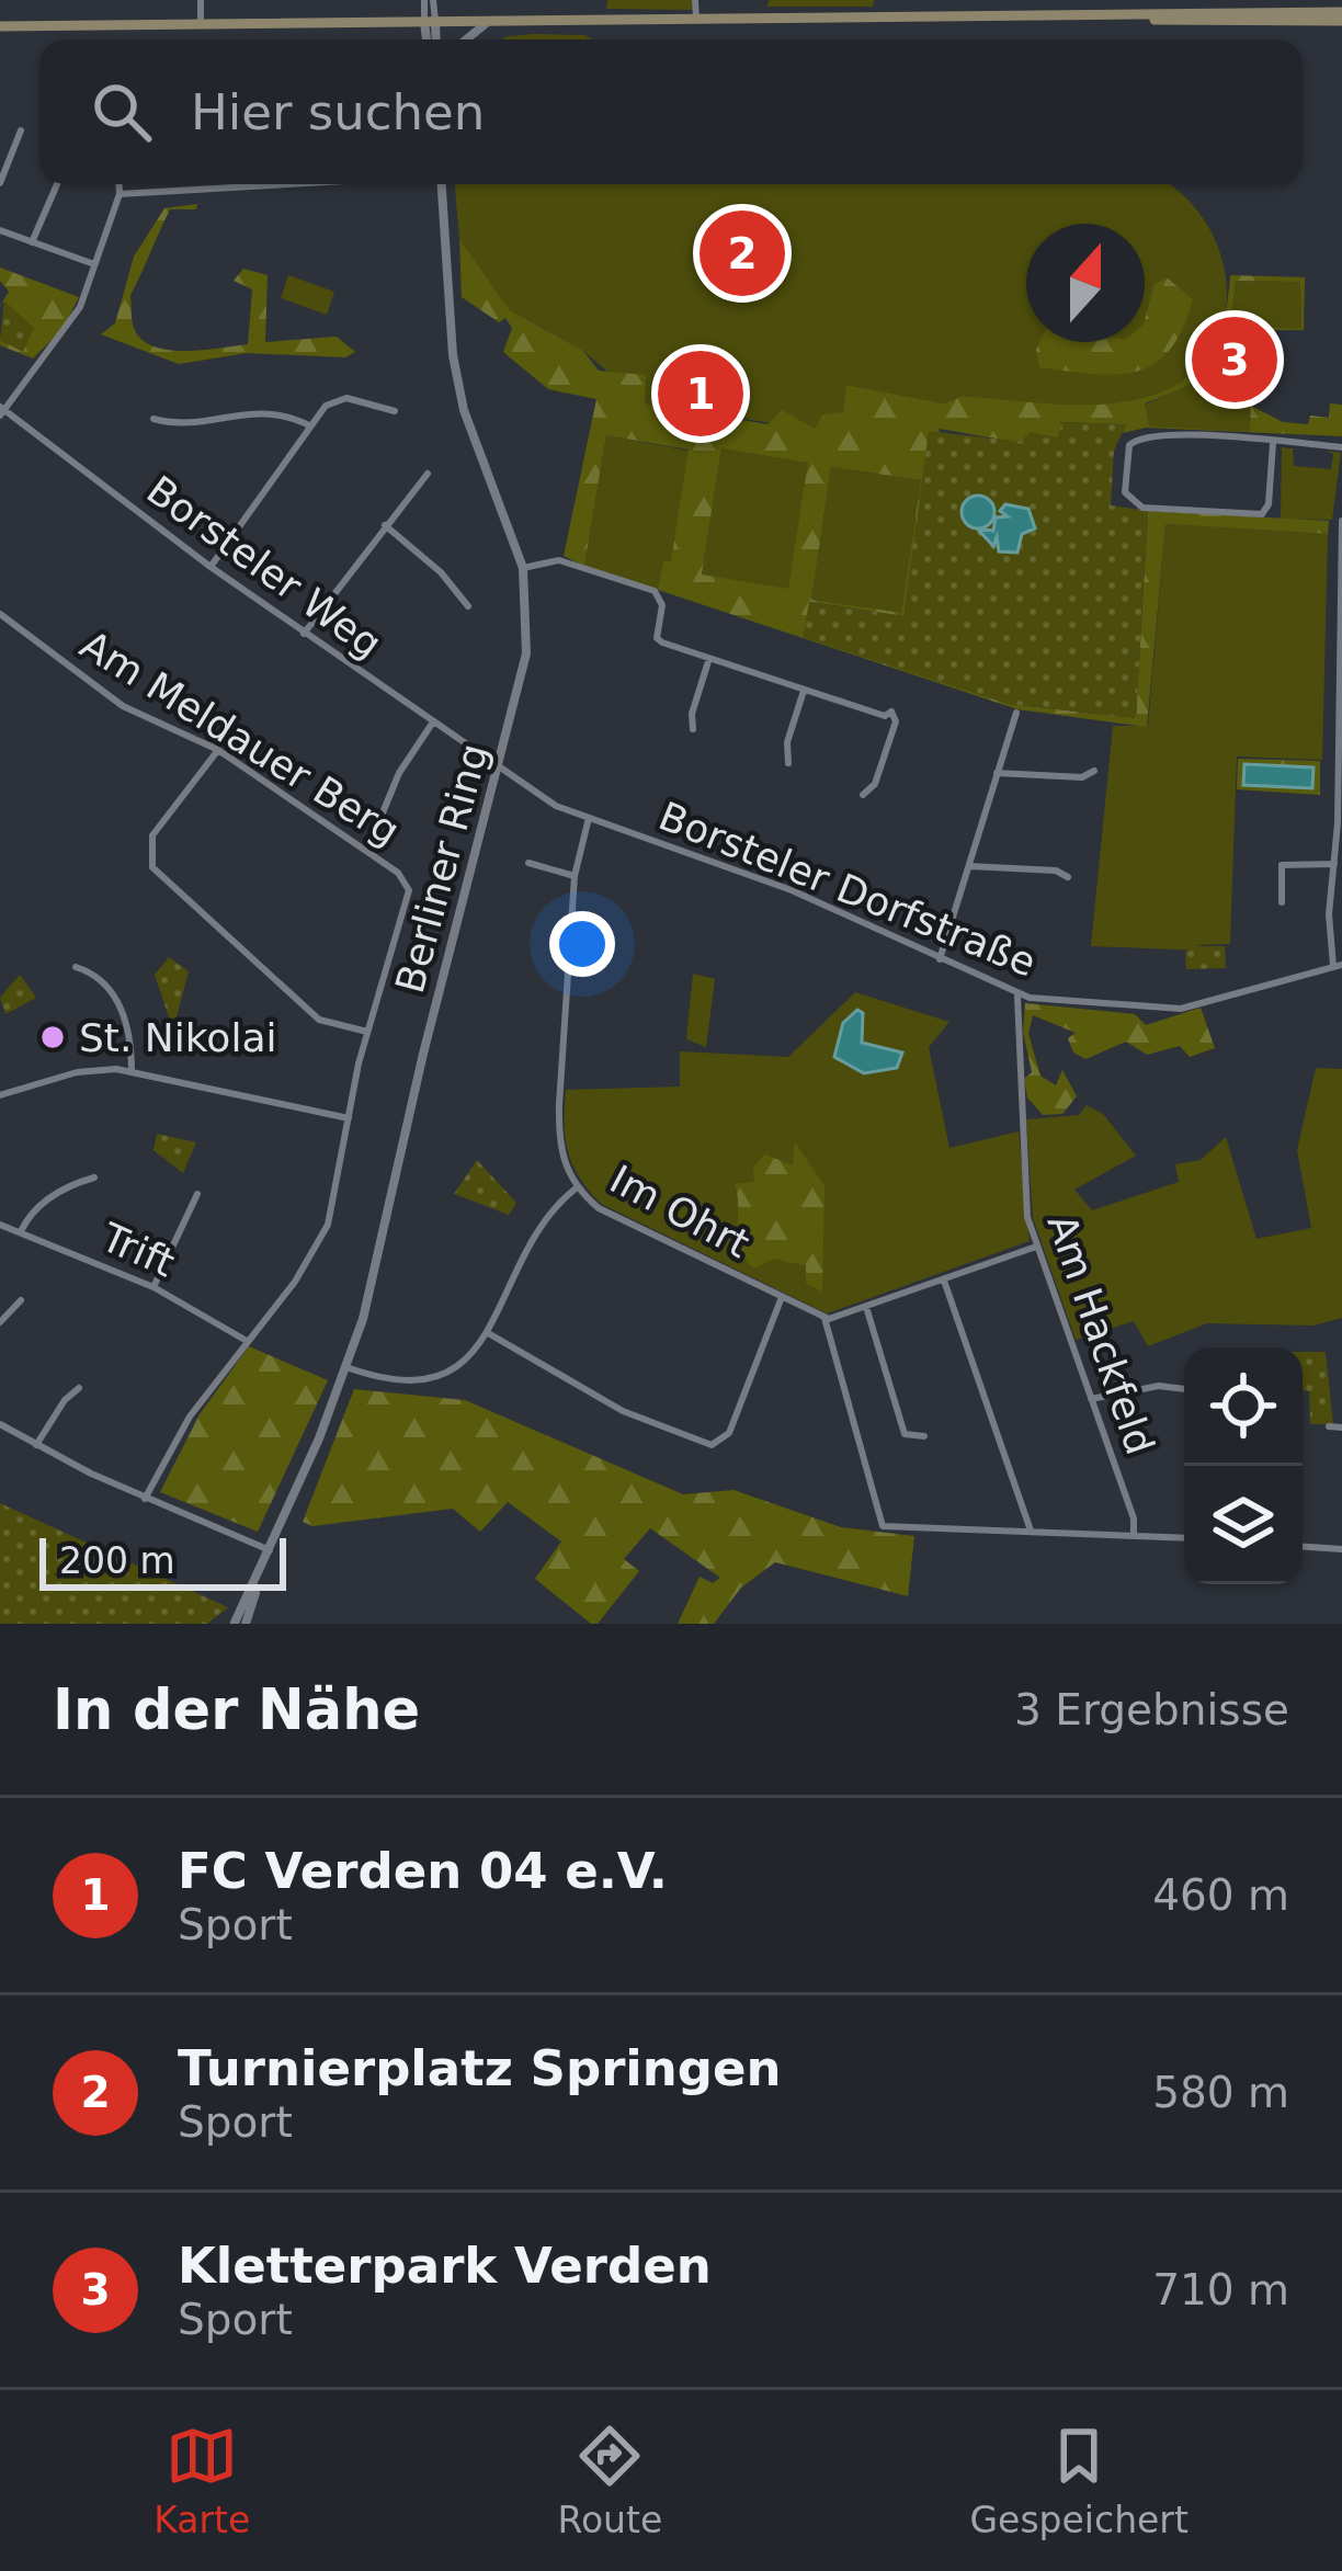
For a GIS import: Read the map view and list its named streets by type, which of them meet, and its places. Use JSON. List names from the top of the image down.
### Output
{
  "streets": {
    "street": [
      "Borsteler Weg",
      "Am Meldauer Berg",
      "Berliner Ring",
      "Borsteler Dorfstraße",
      "Im Ohrt",
      "Trift",
      "Am Hackfeld"
    ]
  },
  "crossings": [
    ["Borsteler Weg", "Berliner Ring"],
    ["Borsteler Weg", "Borsteler Dorfstraße"],
    ["Am Meldauer Berg", "Trift"],
    ["Berliner Ring", "Borsteler Dorfstraße"],
    ["Borsteler Dorfstraße", "Im Ohrt"],
    ["Borsteler Dorfstraße", "Am Hackfeld"]
  ],
  "places": ["St. Nikolai"],
  "scale_bar": "200 m",
  "north": "top",
  "page": {
    "search": "Hier suchen",
    "pins": ["2", "3", "1"],
    "scale": "200 m",
    "heading": ["In der Nähe", "3 Ergebnisse"],
    "list": [
      {
        "mark": "1",
        "name": "FC Verden 04 e.V.",
        "note": "Sport",
        "value": "460 m"
      },
      {
        "mark": "2",
        "name": "Turnierplatz Springen",
        "note": "Sport",
        "value": "580 m"
      },
      {
        "mark": "3",
        "name": "Kletterpark Verden",
        "note": "Sport",
        "value": "710 m"
      }
    ],
    "nav": ["Karte", "Route", "Gespeichert"]
  }
}
